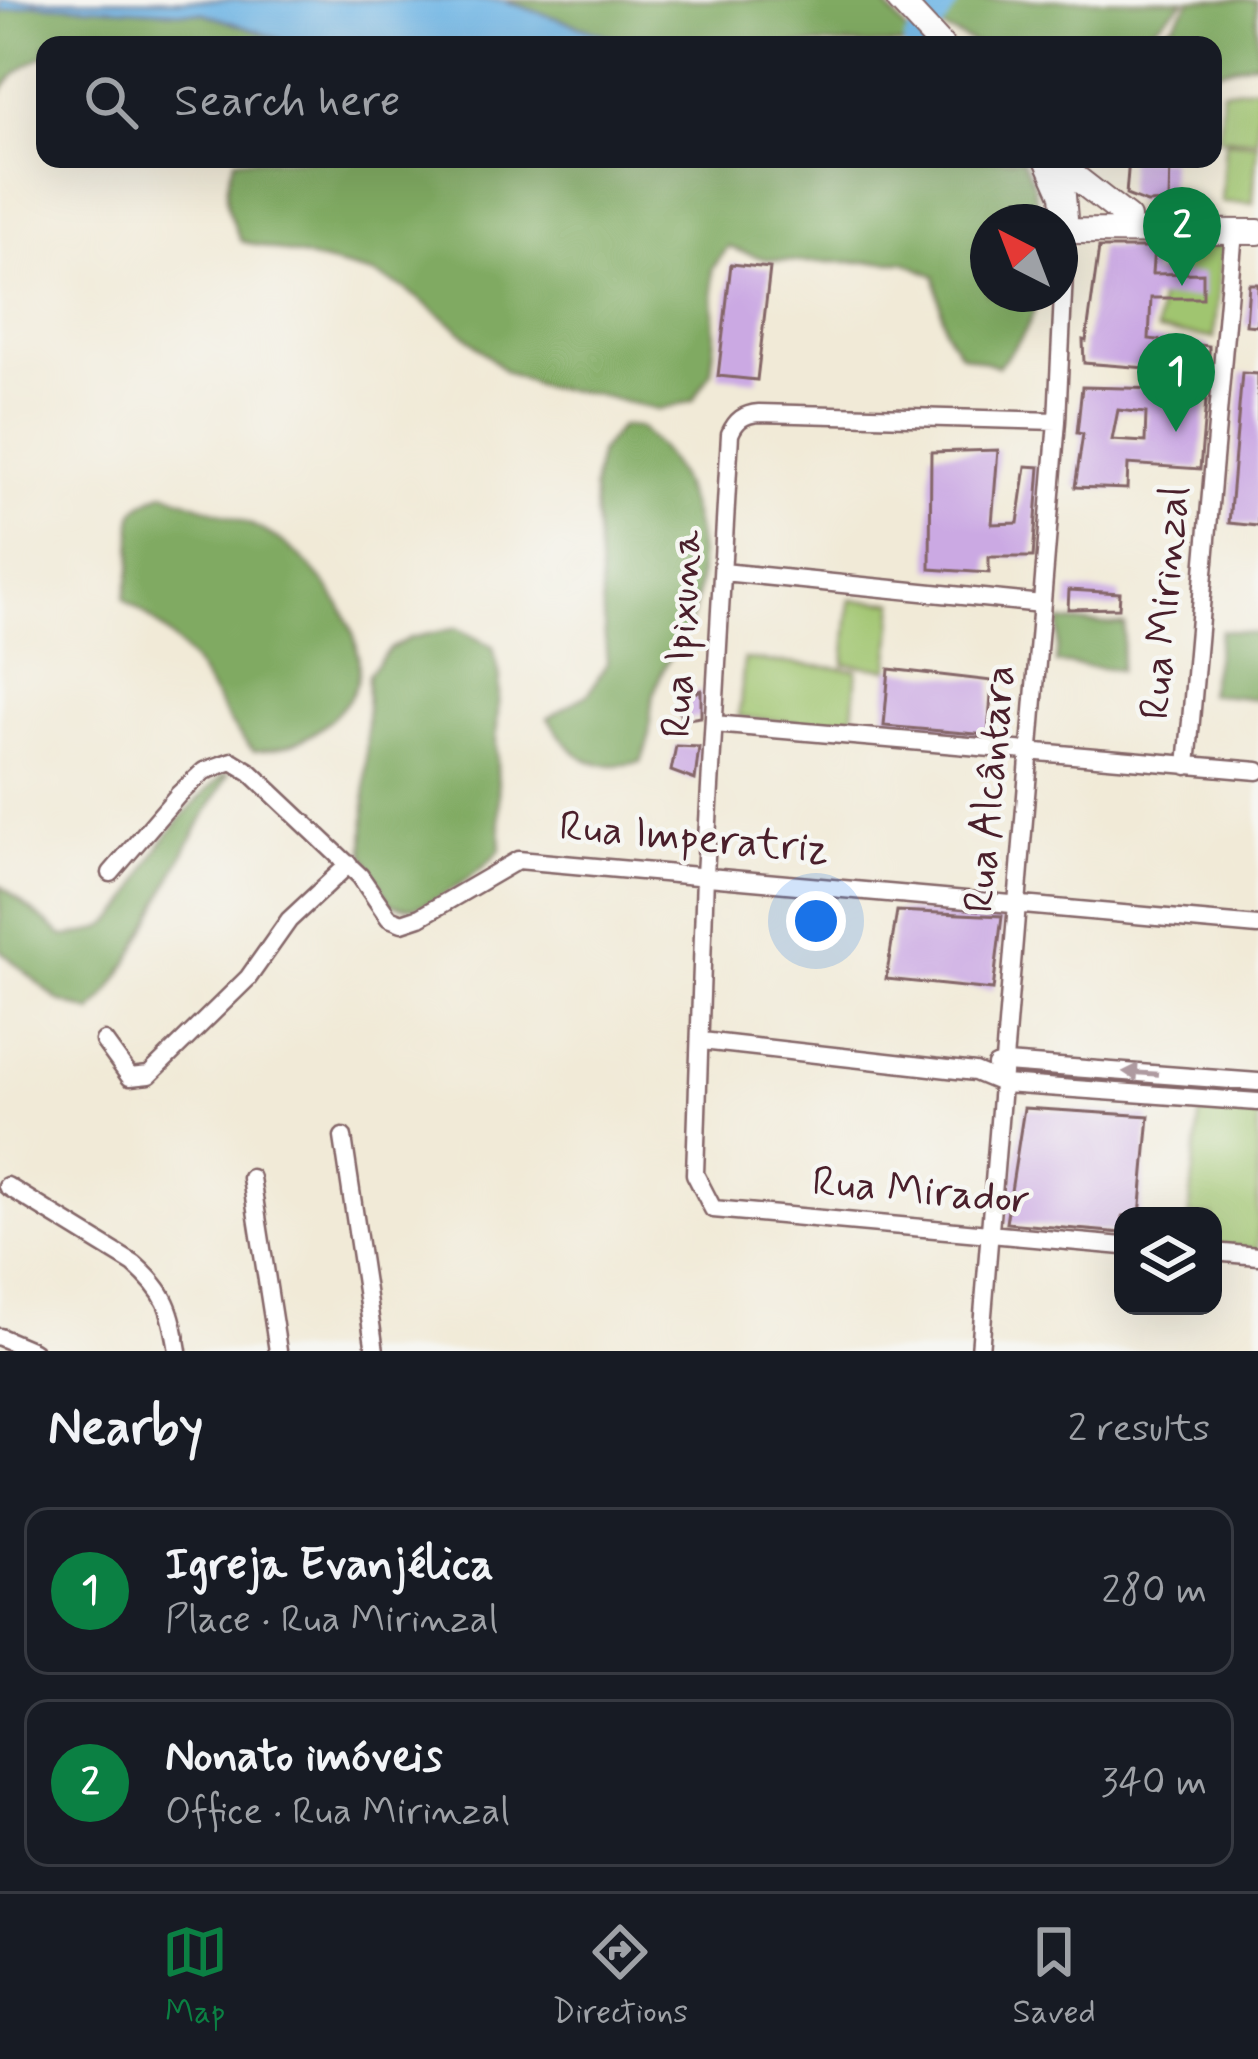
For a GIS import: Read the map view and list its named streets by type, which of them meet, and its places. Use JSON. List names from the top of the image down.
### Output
{
  "streets": {
    "street": [
      "Rua Mirinzal",
      "Rua Ipixuna",
      "Rua Alcântara",
      "Rua Imperatriz",
      "Rua Mirador"
    ]
  },
  "crossings": [
    ["Rua Ipixuna", "Rua Alcântara"],
    ["Rua Ipixuna", "Rua Imperatriz"],
    ["Rua Ipixuna", "Rua Mirador"],
    ["Rua Alcântara", "Rua Imperatriz"],
    ["Rua Alcântara", "Rua Mirador"]
  ],
  "north": "top left",
  "page": {
    "search": "Search here",
    "pins": ["2", "1"],
    "heading": ["Nearby", "2 results"],
    "list": [
      {
        "mark": "1",
        "name": "Igreja Evanjélica",
        "note": "Place · Rua Mirinzal",
        "value": "280 m"
      },
      {
        "mark": "2",
        "name": "Nonato imóveis",
        "note": "Office · Rua Mirinzal",
        "value": "340 m"
      }
    ],
    "nav": ["Map", "Directions", "Saved"]
  }
}
